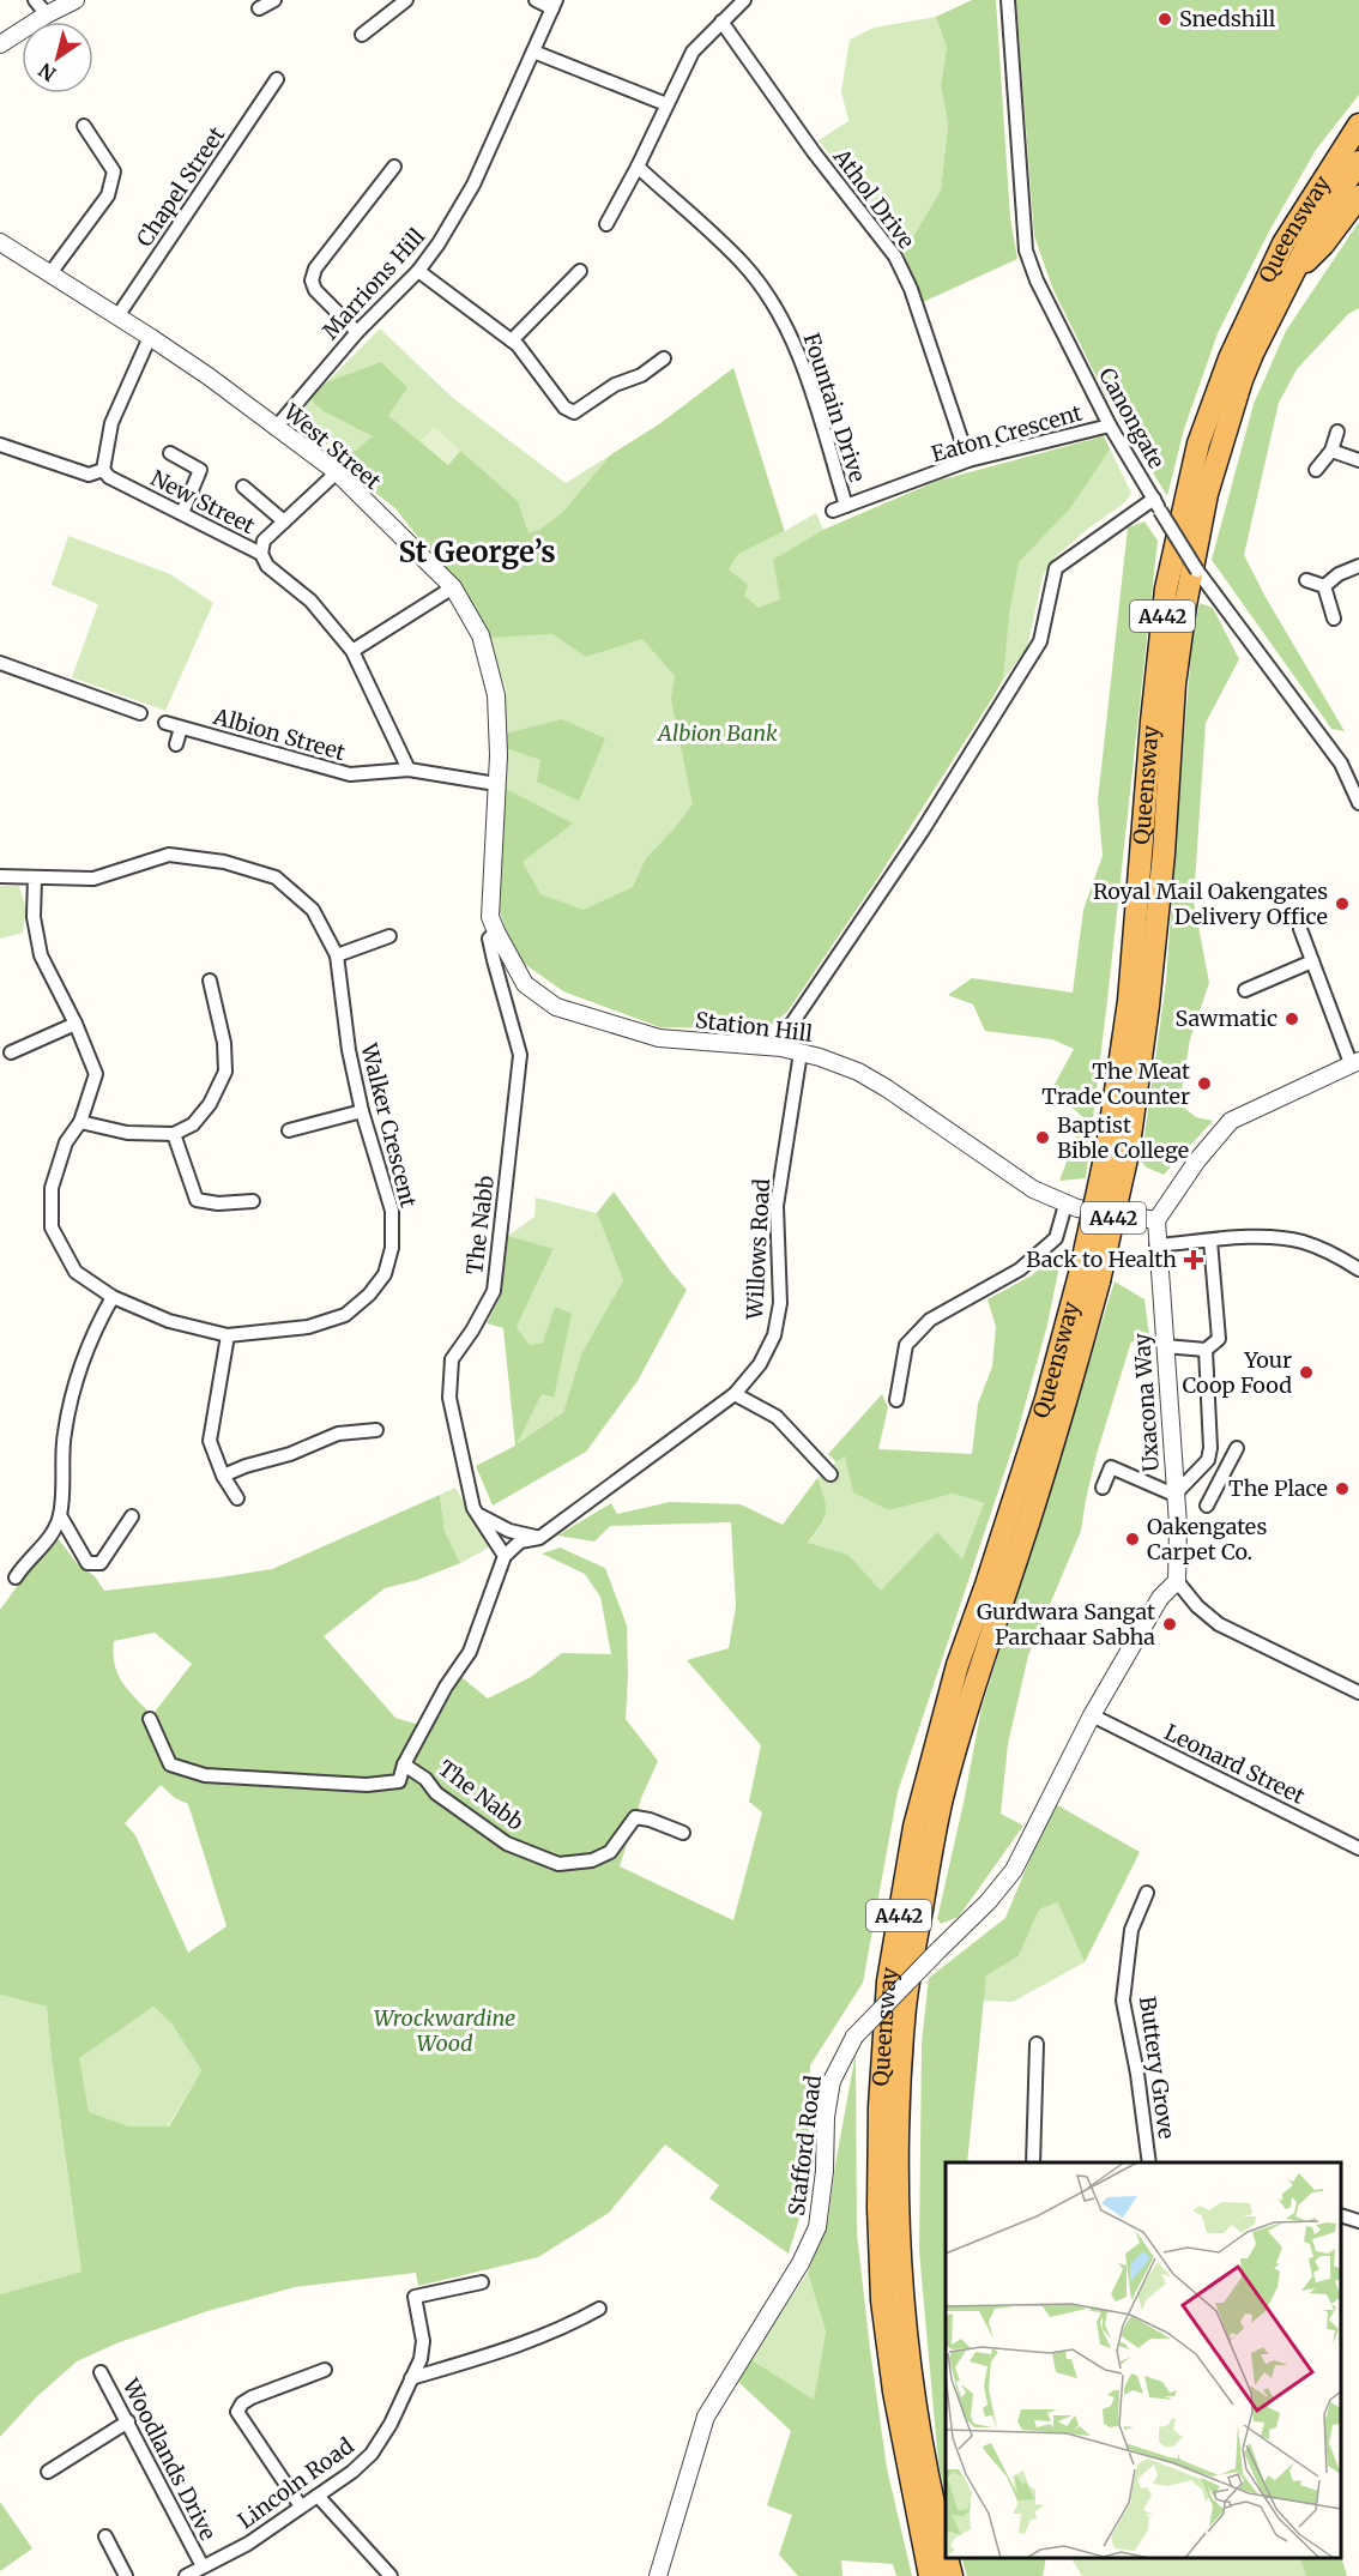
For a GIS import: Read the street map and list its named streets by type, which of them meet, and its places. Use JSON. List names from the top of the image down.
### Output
{
  "streets": {
    "highway": ["Queensway", "A442"],
    "street": [
      "Chapel Street",
      "Athol Drive",
      "Marrions Hill",
      "Fountain Drive",
      "Canongate",
      "Eaton Crescent",
      "West Street",
      "New Street",
      "Albion Street",
      "Station Hill",
      "Walker Crescent",
      "The Nabb",
      "Willows Road",
      "Uxacona Way",
      "Leonard Street",
      "Buttery Grove",
      "Stafford Road",
      "Woodlands Drive",
      "Lincoln Road"
    ]
  },
  "crossings": [
    ["Chapel Street", "West Street"],
    ["Athol Drive", "Eaton Crescent"],
    ["Queensway", "A442"],
    ["Marrions Hill", "West Street"],
    ["Fountain Drive", "Eaton Crescent"],
    ["Canongate", "Eaton Crescent"],
    ["West Street", "Albion Street"],
    ["West Street", "Station Hill"],
    ["New Street", "Albion Street"],
    ["Albion Street", "Station Hill"],
    ["Station Hill", "The Nabb"],
    ["Station Hill", "Willows Road"],
    ["Station Hill", "Uxacona Way"],
    ["Uxacona Way", "Stafford Road"],
    ["Leonard Street", "Stafford Road"],
    ["Woodlands Drive", "Lincoln Road"]
  ],
  "districts": ["St George’s"],
  "parks": ["Albion Bank", "Wrockwardine Wood"],
  "places": {
    "other": [
      "Snedshill",
      "Royal Mail Oakengates Delivery Office",
      "Sawmatic",
      "The Meat Trade Counter",
      "Baptist Bible College",
      "Your Coop Food",
      "The Place",
      "Oakengates Carpet Co.",
      "Gurdwara Sangat Parchaar Sabha"
    ],
    "health": ["Back to Health"]
  },
  "north": "bottom left"
}
